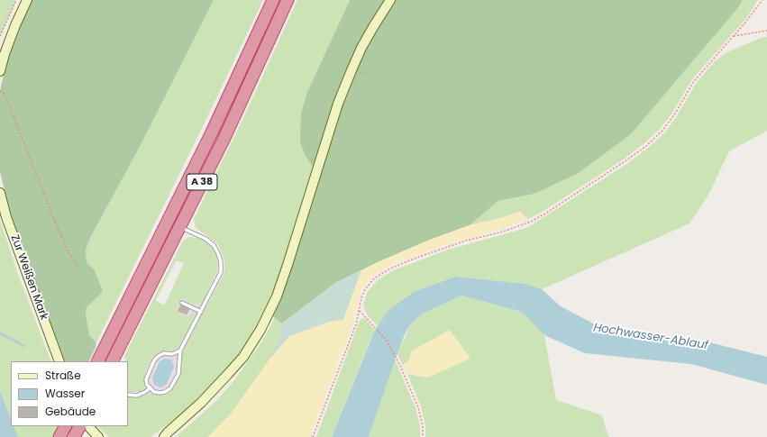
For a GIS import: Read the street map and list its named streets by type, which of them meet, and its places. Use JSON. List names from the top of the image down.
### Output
{
  "streets": {
    "highway": ["A 38"],
    "main road": ["Zur Weißen Mark"]
  },
  "water": ["Hochwasser-Ablauf"],
  "legend": ["Straße", "Wasser", "Gebäude"]
}
